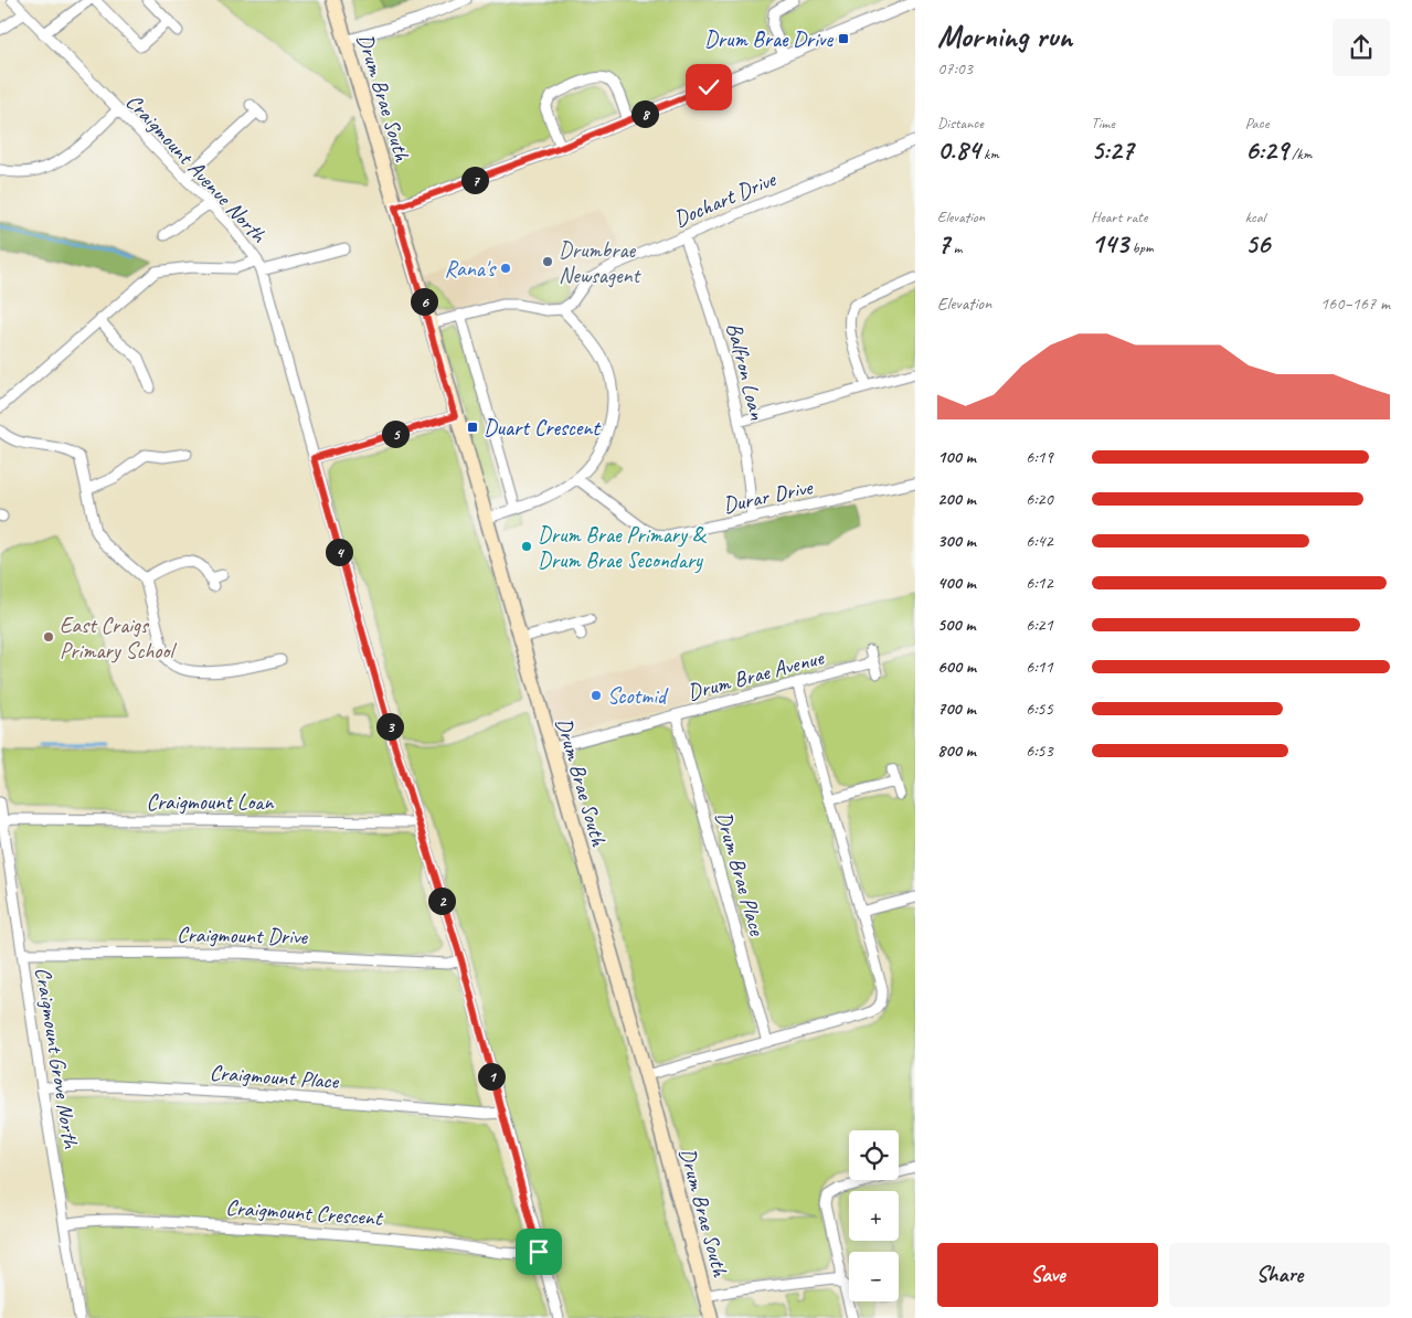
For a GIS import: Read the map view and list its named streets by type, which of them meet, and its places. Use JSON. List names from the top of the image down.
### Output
{
  "streets": {
    "main road": ["Drum Brae South"],
    "street": [
      "Craigmount Avenue North",
      "Dochart Drive",
      "Balfron Loan",
      "Durar Drive",
      "Drum Brae Avenue",
      "Craigmount Loan",
      "Drum Brae Place",
      "Craigmount Drive",
      "Craigmount Grove North",
      "Craigmount Place",
      "Craigmount Crescent"
    ]
  },
  "crossings": [
    ["Drum Brae South", "Drum Brae Avenue"],
    ["Craigmount Avenue North", "Craigmount Loan"],
    ["Craigmount Avenue North", "Craigmount Drive"],
    ["Craigmount Avenue North", "Craigmount Place"],
    ["Craigmount Avenue North", "Craigmount Crescent"],
    ["Dochart Drive", "Balfron Loan"],
    ["Balfron Loan", "Durar Drive"],
    ["Drum Brae Avenue", "Drum Brae Place"],
    ["Craigmount Loan", "Craigmount Grove North"],
    ["Craigmount Drive", "Craigmount Grove North"],
    ["Craigmount Grove North", "Craigmount Place"],
    ["Craigmount Grove North", "Craigmount Crescent"]
  ],
  "places": {
    "transit": ["Drum Brae Drive", "Duart Crescent"],
    "other": [
      "Drumbrae Newsagent",
      "Rana's",
      "Drum Brae Primary & Drum Brae Secondary",
      "East Craigs Primary School",
      "Scotmid"
    ]
  },
  "page": {
    "heading": ["Morning run", "07:03"],
    "stats": [
      ["Distance", "0.84 km"],
      ["Time", "5:27"],
      ["Pace", "6:29 /km"],
      ["Elevation", "7 m"],
      ["Heart rate", "143 bpm"],
      ["kcal", "56"]
    ],
    "pins": [
      "8",
      "7",
      "6",
      "5",
      "4",
      "3",
      "2",
      "1"
    ],
    "chart": ["Elevation", "160–167 m"],
    "list": [
      {
        "name": "100 m",
        "note": "6:19"
      },
      {
        "name": "200 m",
        "note": "6:20"
      },
      {
        "name": "300 m",
        "note": "6:42"
      },
      {
        "name": "400 m",
        "note": "6:12"
      },
      {
        "name": "500 m",
        "note": "6:21"
      },
      {
        "name": "600 m",
        "note": "6:11"
      },
      {
        "name": "700 m",
        "note": "6:55"
      },
      {
        "name": "800 m",
        "note": "6:53"
      }
    ],
    "map_buttons": ["+", "−"],
    "buttons": ["Save", "Share"]
  }
}
